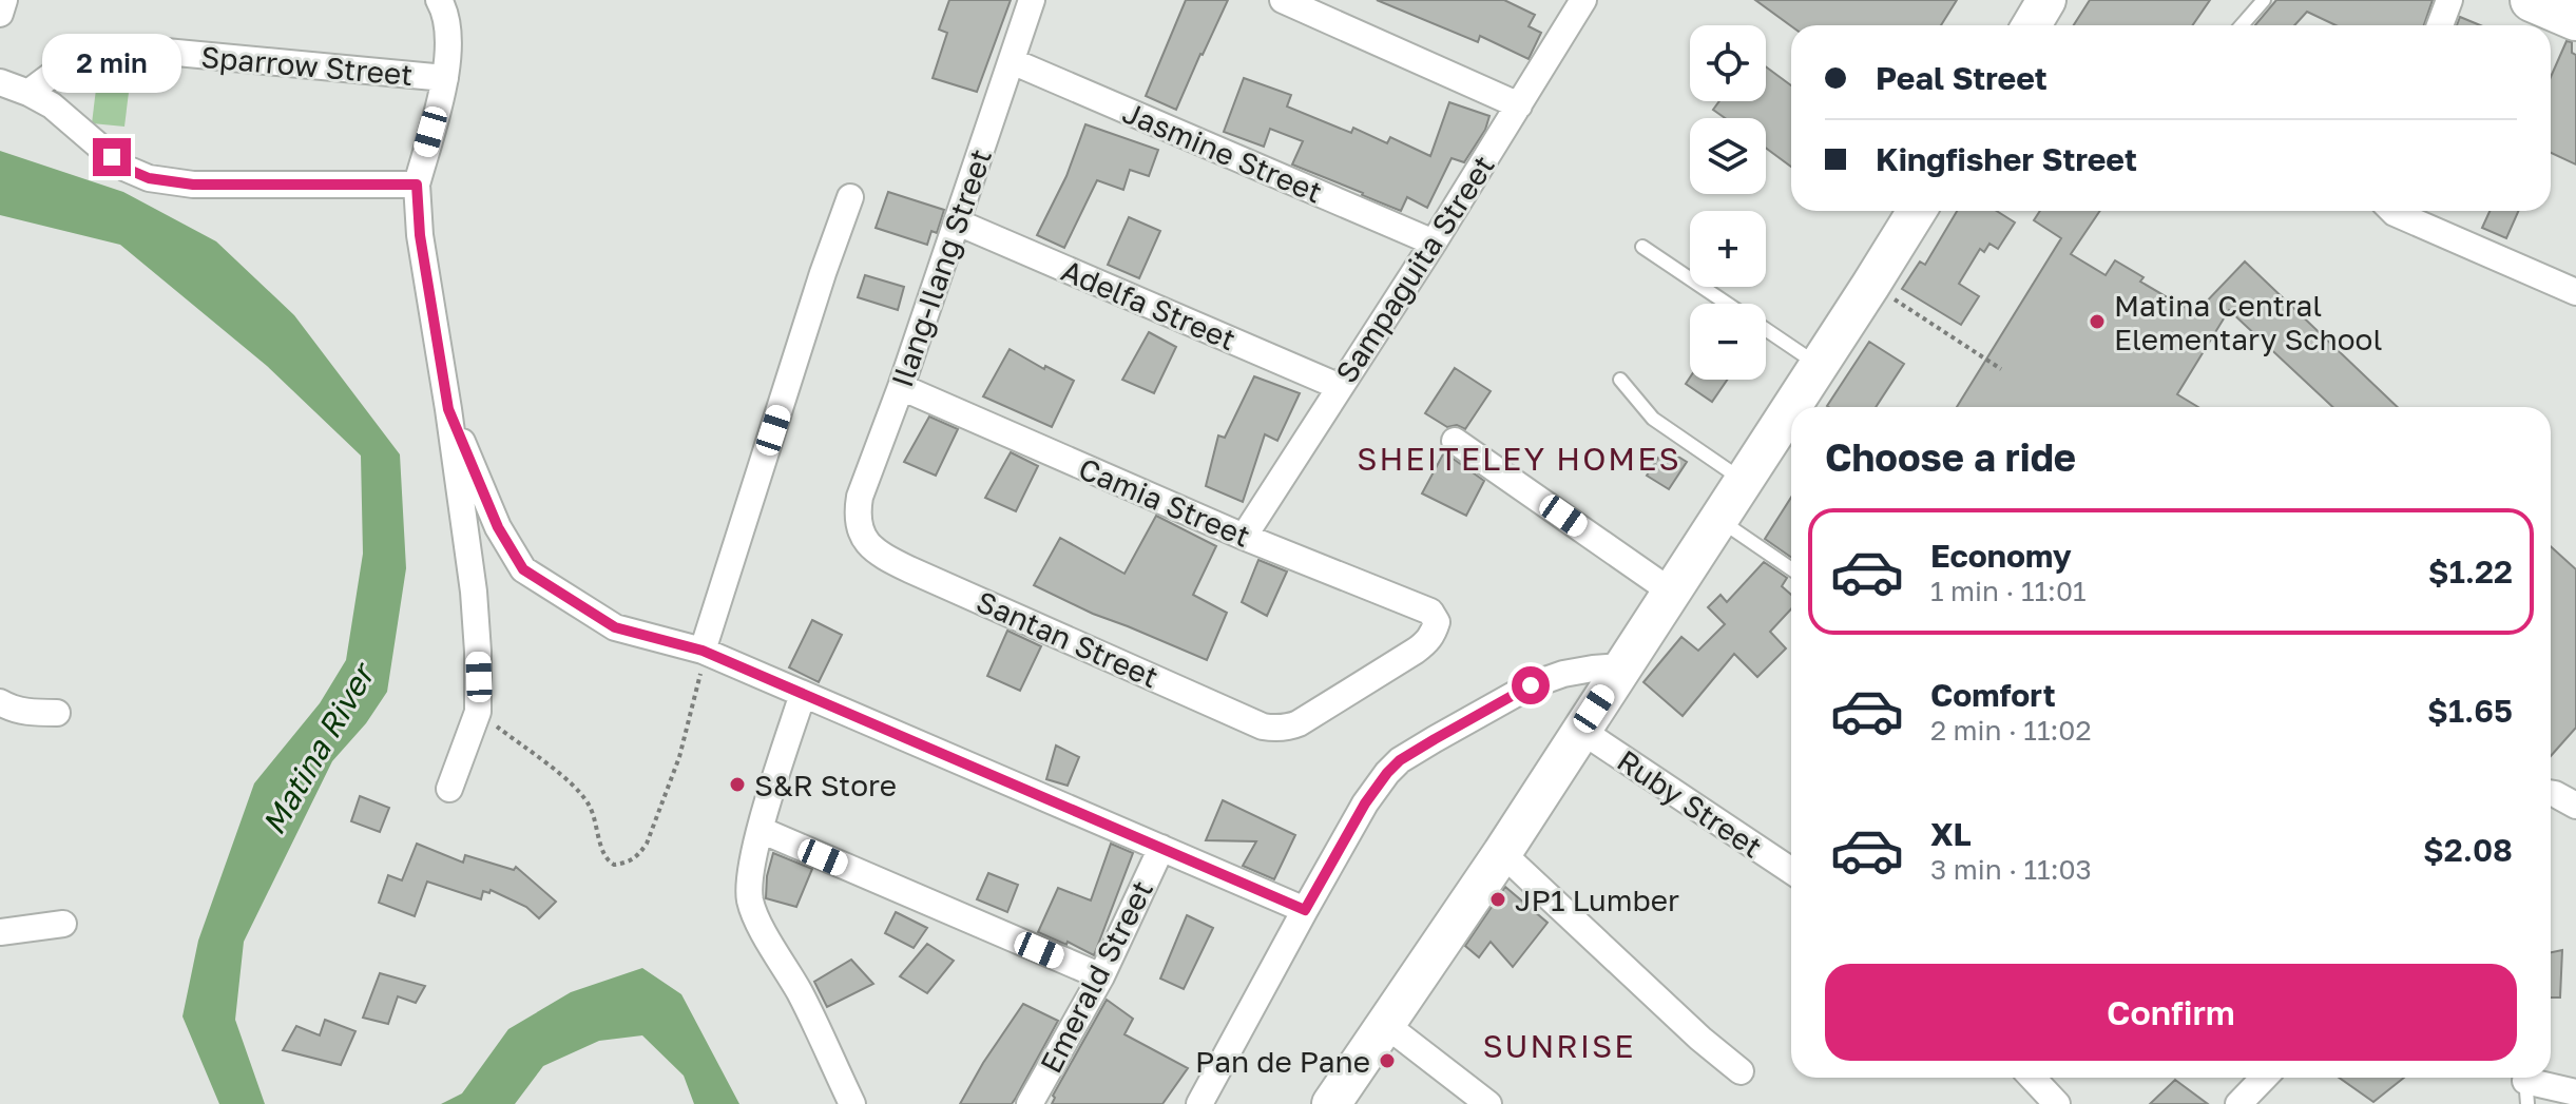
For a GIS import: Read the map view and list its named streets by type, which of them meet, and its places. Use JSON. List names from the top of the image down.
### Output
{
  "streets": {
    "street": [
      "Sparrow Street",
      "Jasmine Street",
      "Ilang-Ilang Street",
      "Sampaguita Street",
      "Adelfa Street",
      "Camia Street",
      "Santan Street",
      "Ruby Street",
      "Emerald Street"
    ]
  },
  "crossings": [
    ["Jasmine Street", "Ilang-Ilang Street"],
    ["Jasmine Street", "Sampaguita Street"],
    ["Ilang-Ilang Street", "Adelfa Street"],
    ["Ilang-Ilang Street", "Camia Street"],
    ["Ilang-Ilang Street", "Santan Street"],
    ["Sampaguita Street", "Adelfa Street"],
    ["Sampaguita Street", "Camia Street"],
    ["Camia Street", "Santan Street"]
  ],
  "districts": ["SHEITELEY HOMES", "SUNRISE"],
  "water": ["Matina River"],
  "places": [
    "Matina Central Elementary School",
    "S&R Store",
    "JP1 Lumber",
    "Pan de Pane"
  ],
  "page": {
    "map_buttons": ["+", "−"],
    "banner": ["Peal Street", "Kingfisher Street"],
    "bubble": "2 min",
    "heading": "Choose a ride",
    "list": [
      {
        "name": "Economy",
        "note": "1 min · 11:01",
        "value": "$1.22"
      },
      {
        "name": "Comfort",
        "note": "2 min · 11:02",
        "value": "$1.65"
      },
      {
        "name": "XL",
        "note": "3 min · 11:03",
        "value": "$2.08"
      }
    ],
    "buttons": "Confirm"
  }
}
